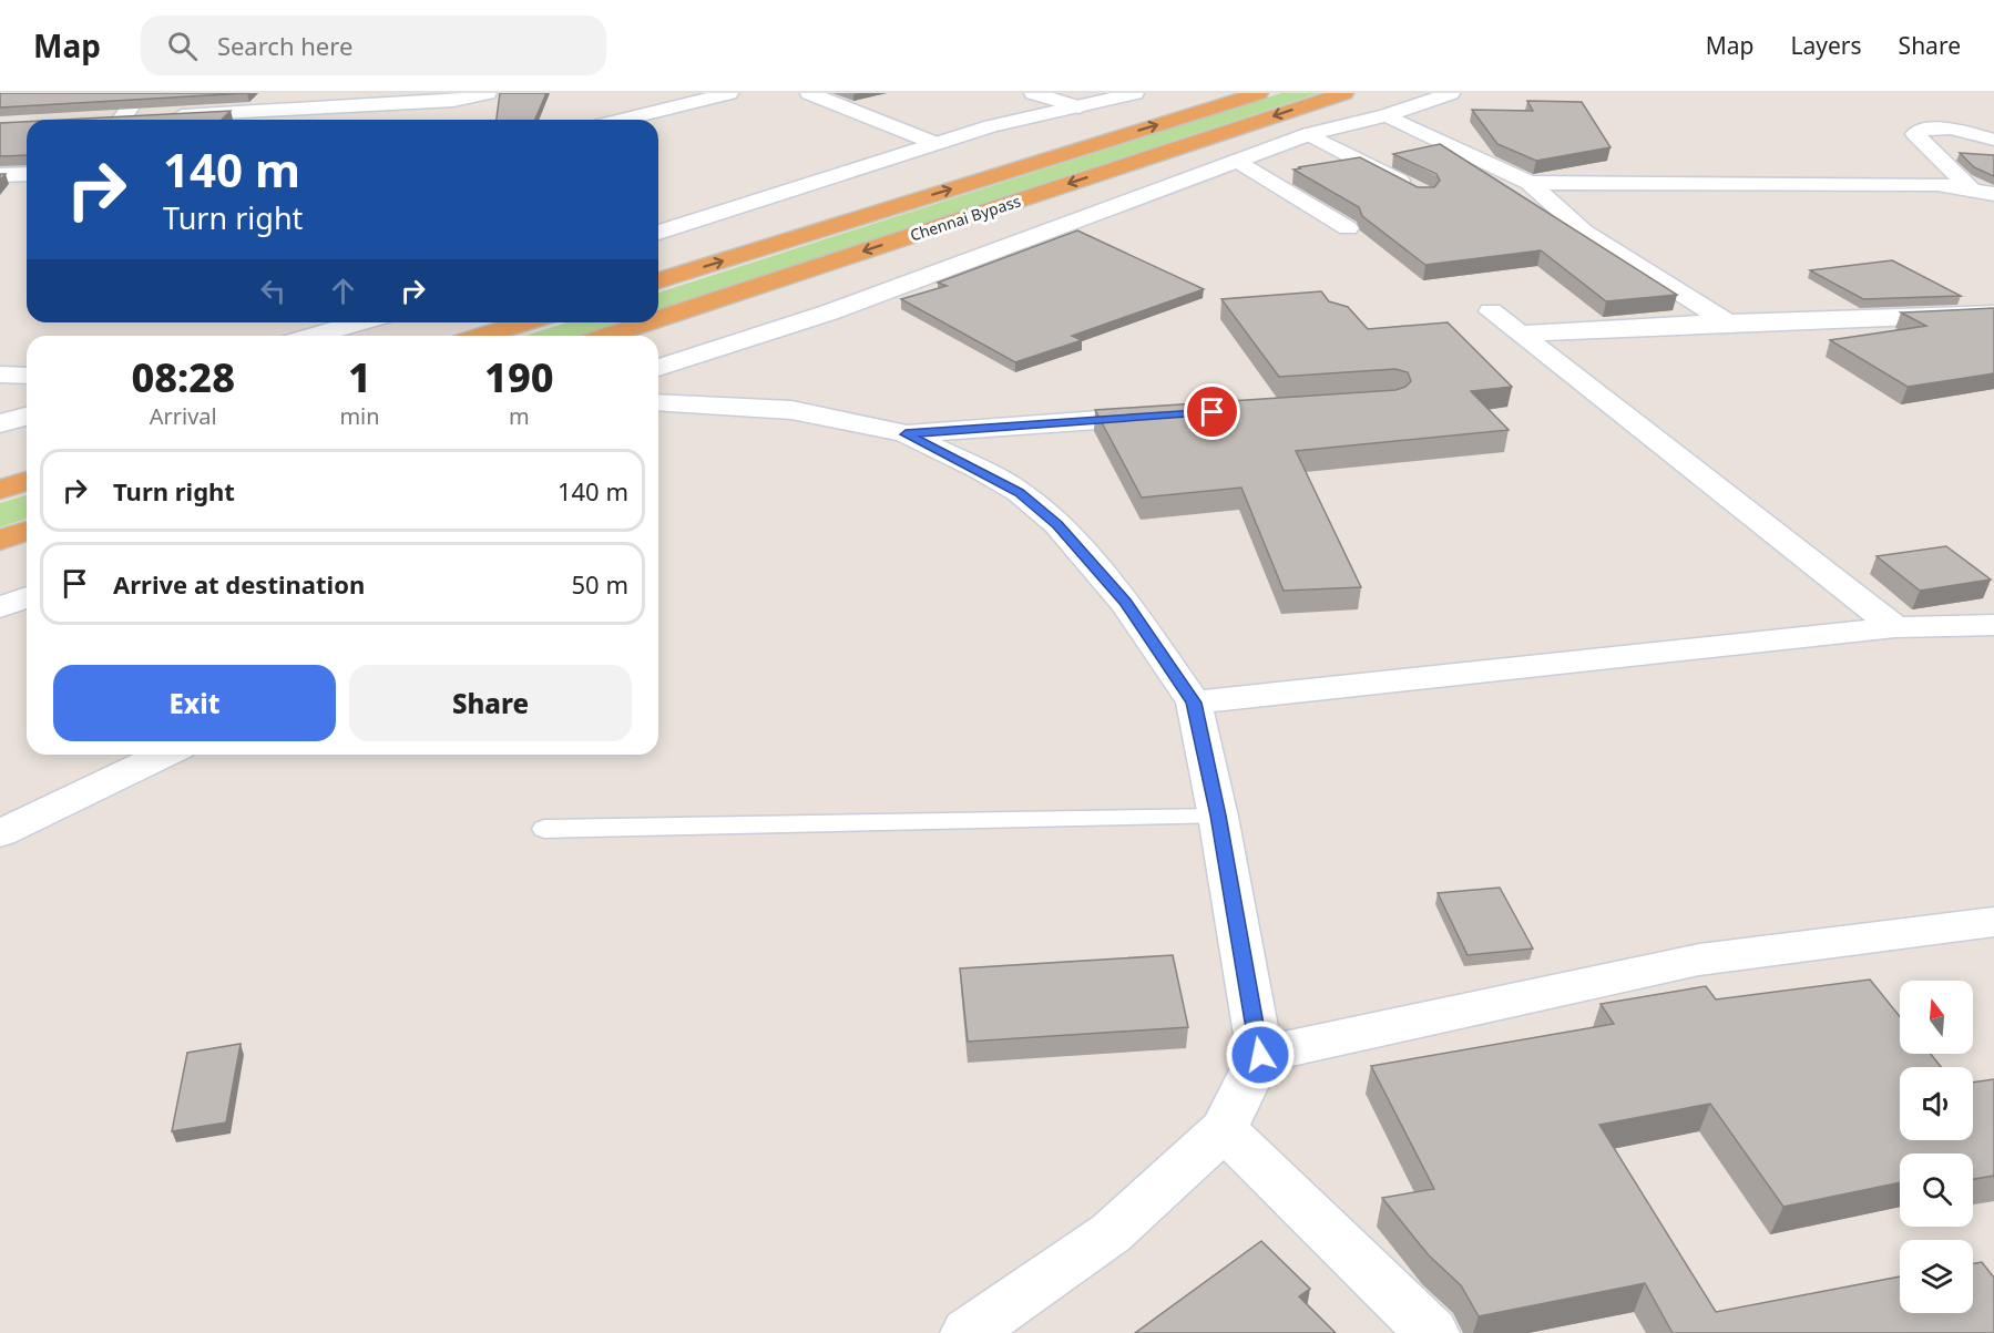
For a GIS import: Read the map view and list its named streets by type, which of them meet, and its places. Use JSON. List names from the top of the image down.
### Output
{
  "streets": {
    "highway": ["Chennai Bypass"]
  },
  "north": "top",
  "page": {
    "header": "Map",
    "search": "Search here",
    "nav": ["Map", "Layers", "Share"],
    "turn": ["140 m", "Turn right"],
    "eta": [
      "08:28",
      "Arrival",
      "1",
      "min",
      "190",
      "m"
    ],
    "list": [
      {
        "name": "Turn right",
        "value": "140 m"
      },
      {
        "name": "Arrive at destination",
        "value": "50 m"
      }
    ],
    "buttons": ["Exit", "Share"]
  }
}
